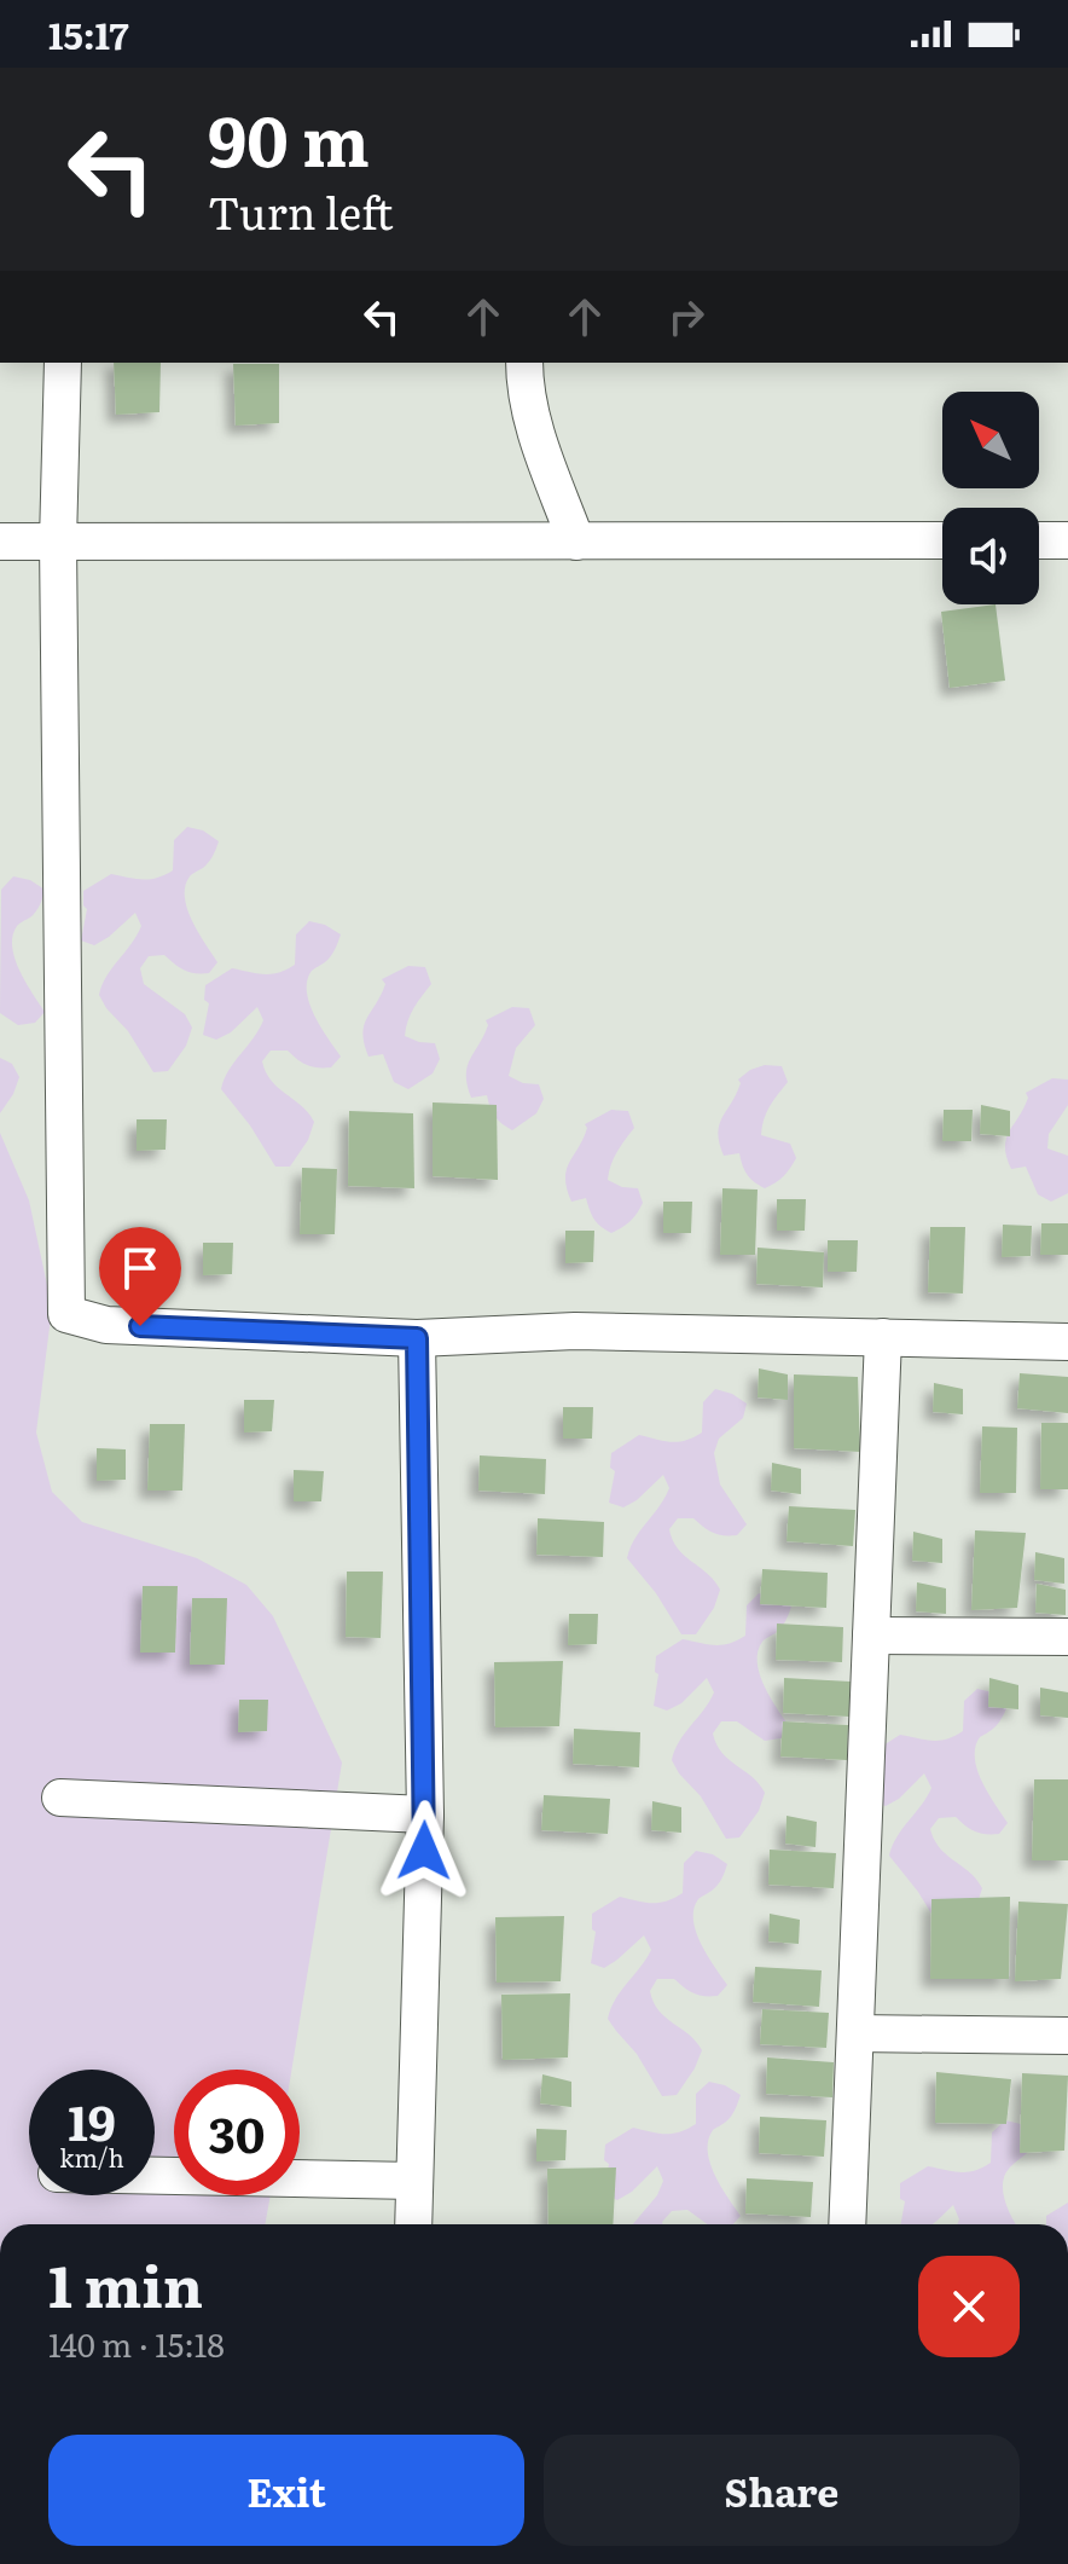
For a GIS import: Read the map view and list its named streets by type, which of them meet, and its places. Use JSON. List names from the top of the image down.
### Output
{
  "north": "top left",
  "page": {
    "status": "15:17",
    "turn": ["90 m", "Turn left"],
    "speed": "19 km/h",
    "limit": "30",
    "heading": ["1 min", "140 m · 15:18"],
    "buttons": ["Exit", "Share"]
  }
}
